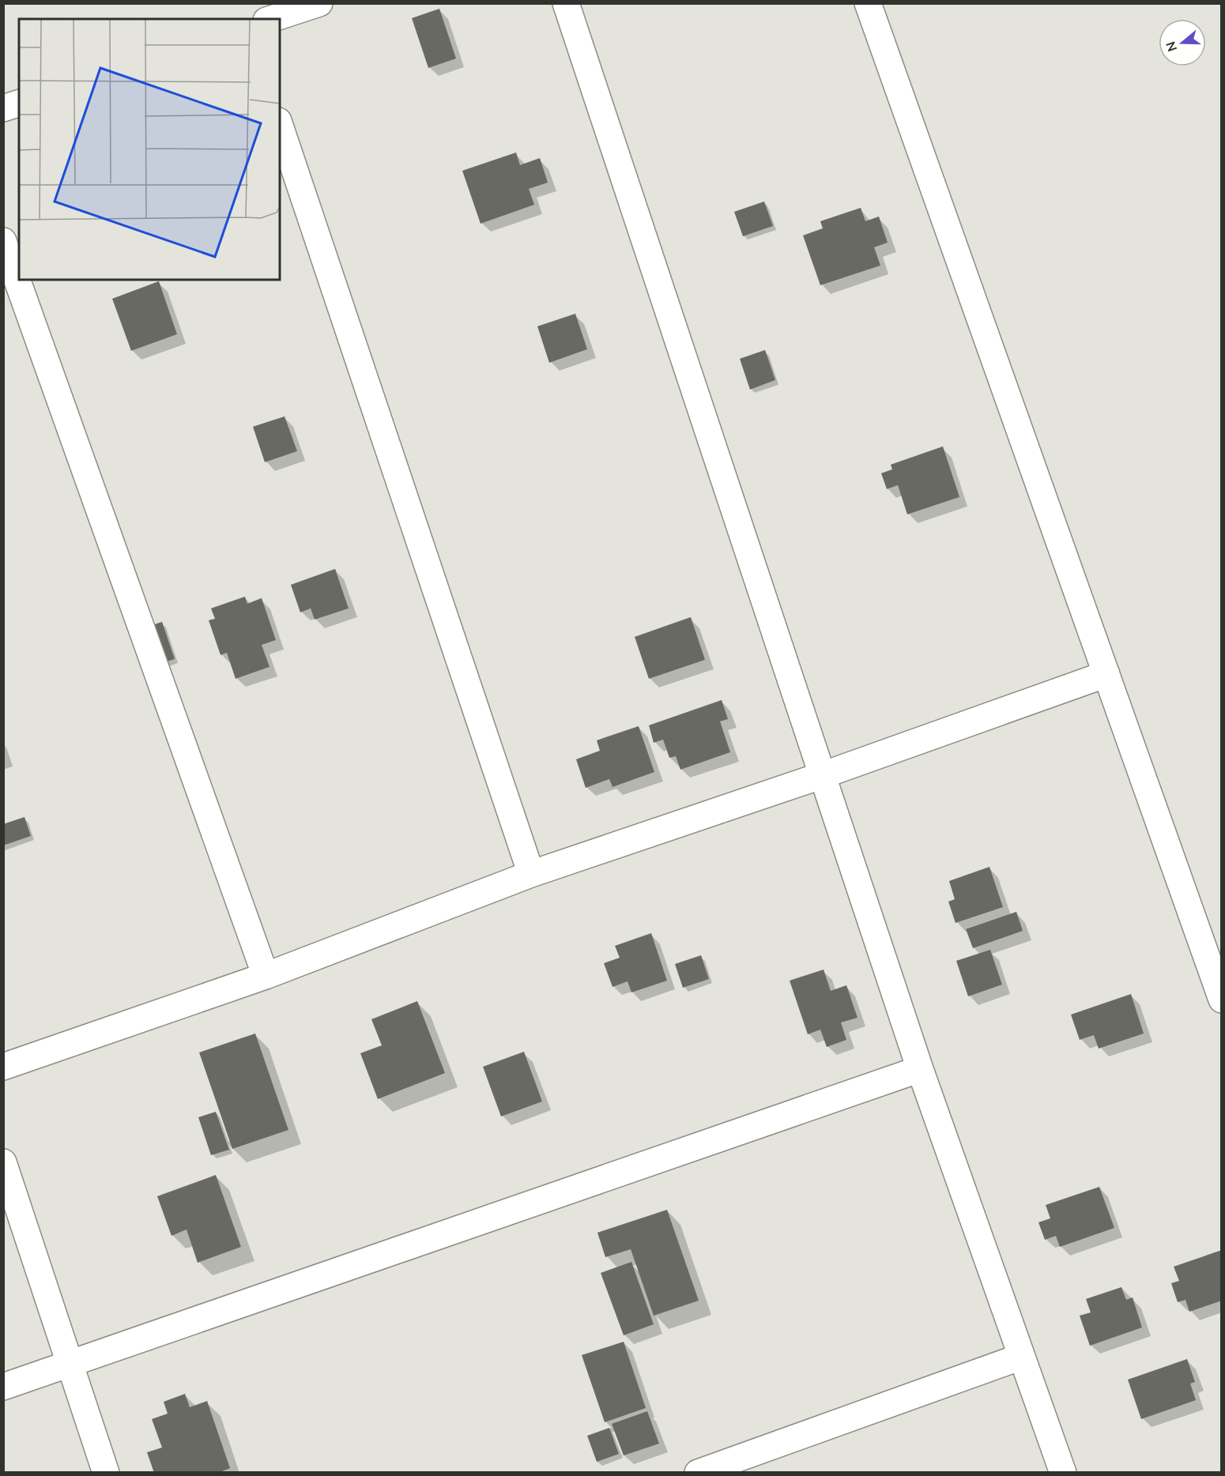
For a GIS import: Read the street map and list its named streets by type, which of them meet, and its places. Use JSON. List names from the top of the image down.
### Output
{
  "north": "left"
}
